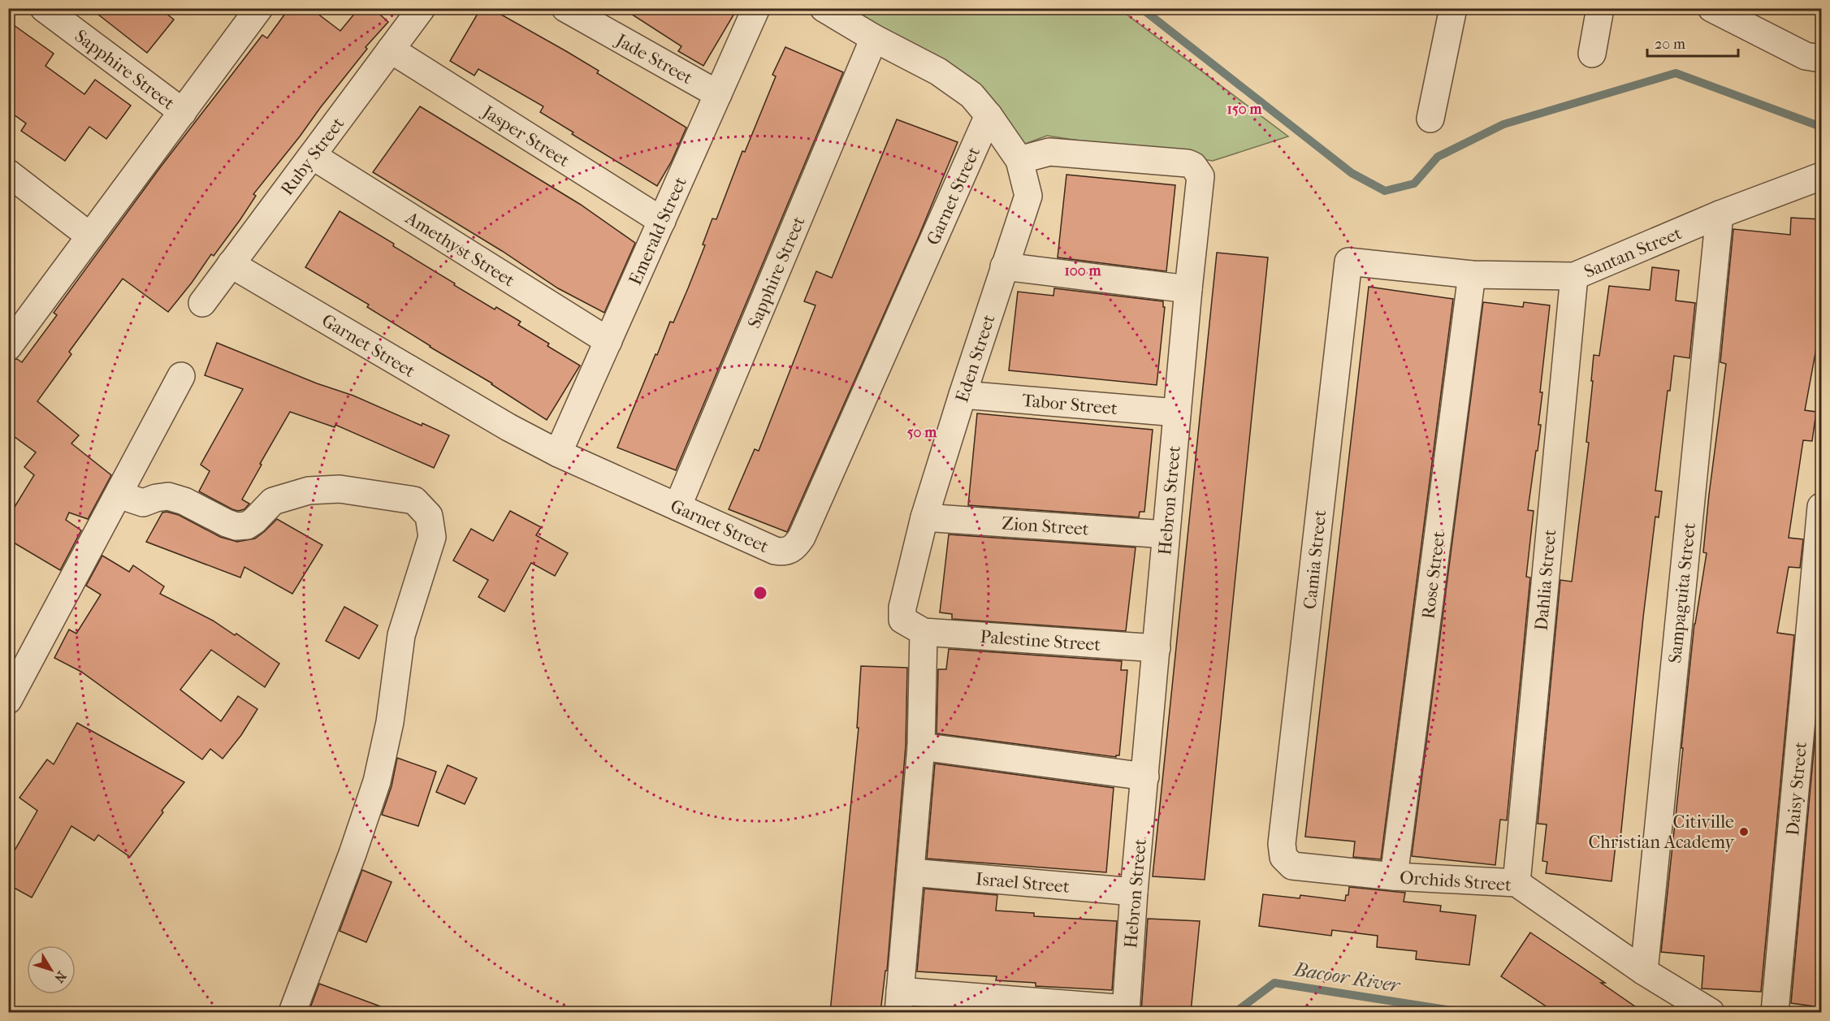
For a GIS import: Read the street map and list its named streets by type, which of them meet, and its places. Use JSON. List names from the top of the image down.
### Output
{
  "streets": {
    "street": [
      "Jade Street",
      "Sapphire Street",
      "Jasper Street",
      "Ruby Street",
      "Garnet Street",
      "Emerald Street",
      "Amethyst Street",
      "Santan Street",
      "Eden Street",
      "Tabor Street",
      "Hebron Street",
      "Zion Street",
      "Camia Street",
      "Rose Street",
      "Dahlia Street",
      "Sampaguita Street",
      "Palestine Street",
      "Daisy Street",
      "Orchids Street",
      "Israel Street"
    ]
  },
  "crossings": [
    ["Jade Street", "Emerald Street"],
    ["Sapphire Street", "Garnet Street"],
    ["Jasper Street", "Ruby Street"],
    ["Jasper Street", "Emerald Street"],
    ["Ruby Street", "Garnet Street"],
    ["Ruby Street", "Amethyst Street"],
    ["Garnet Street", "Emerald Street"],
    ["Emerald Street", "Amethyst Street"],
    ["Santan Street", "Camia Street"],
    ["Santan Street", "Rose Street"],
    ["Santan Street", "Dahlia Street"],
    ["Santan Street", "Sampaguita Street"],
    ["Eden Street", "Tabor Street"],
    ["Eden Street", "Hebron Street"],
    ["Eden Street", "Zion Street"],
    ["Eden Street", "Palestine Street"],
    ["Tabor Street", "Hebron Street"],
    ["Hebron Street", "Zion Street"],
    ["Hebron Street", "Palestine Street"],
    ["Hebron Street", "Israel Street"],
    ["Camia Street", "Orchids Street"],
    ["Rose Street", "Orchids Street"],
    ["Dahlia Street", "Orchids Street"],
    ["Sampaguita Street", "Orchids Street"]
  ],
  "water": ["Bacoor River"],
  "places": ["Citiville Christian Academy"],
  "scale_bar": "20 m",
  "north": "bottom right",
  "rings": ["150 m", "100 m", "50 m"]
}
